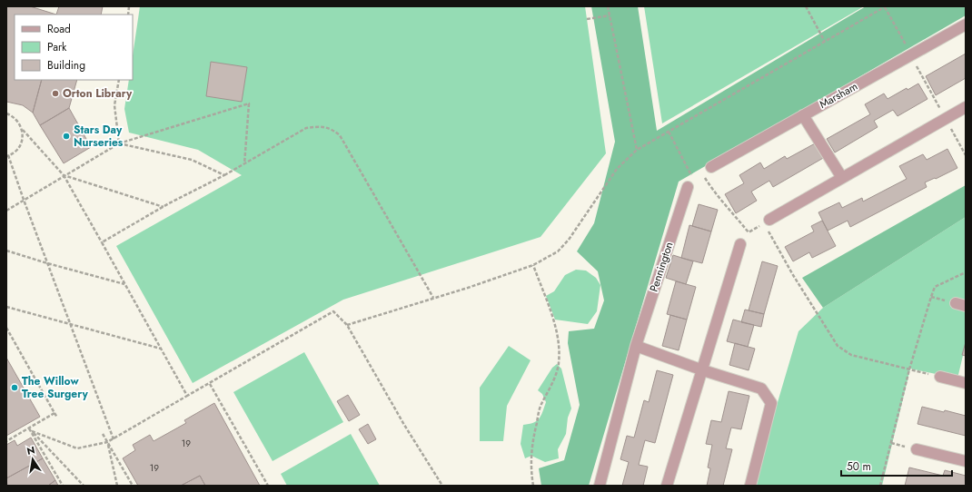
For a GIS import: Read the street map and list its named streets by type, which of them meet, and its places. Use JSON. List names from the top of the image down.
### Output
{
  "streets": {
    "street": ["Marsham", "Pennington"]
  },
  "places": ["Orton Library", "Stars Day Nurseries", "The Willow Tree Surgery"],
  "house_numbers": ["19", "19"],
  "legend": ["Road", "Park", "Building"],
  "scale_bar": "50 m",
  "north": "top"
}
